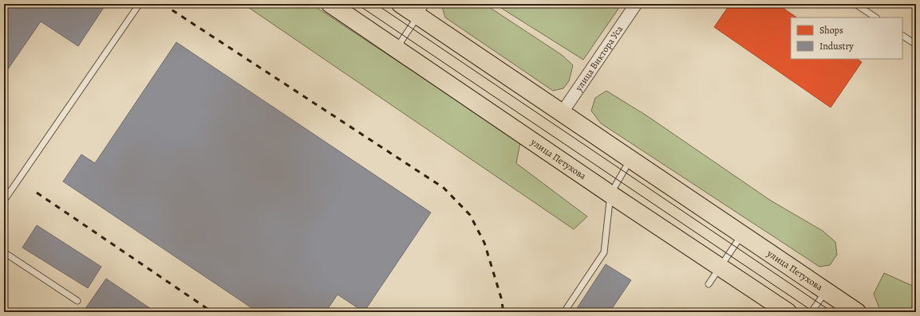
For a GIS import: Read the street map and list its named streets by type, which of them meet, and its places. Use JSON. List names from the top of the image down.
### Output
{
  "streets": {
    "highway": ["улица Петухова"],
    "street": ["улица Виктора Уса"]
  },
  "crossings": [
    ["улица Виктора Уса", "улица Петухова"]
  ],
  "legend": ["Shops", "Industry"]
}
